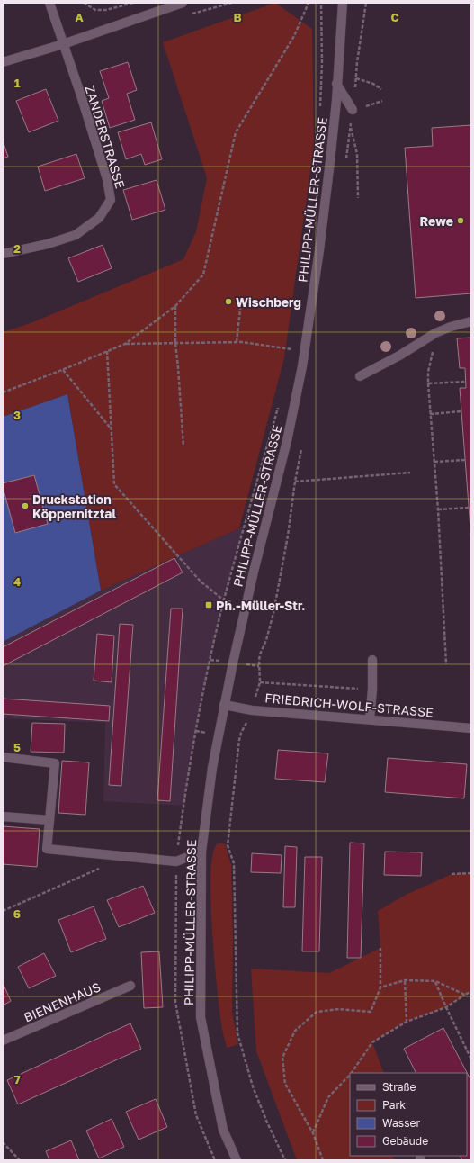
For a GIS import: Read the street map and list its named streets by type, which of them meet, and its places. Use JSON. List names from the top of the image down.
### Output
{
  "streets": {
    "street": [
      "ZANDERSTRASSE",
      "PHILIPP-MÜLLER-STRASSE",
      "FRIEDRICH-WOLF-STRASSE",
      "BIENENHAUS"
    ]
  },
  "crossings": [
    ["PHILIPP-MÜLLER-STRASSE", "FRIEDRICH-WOLF-STRASSE"]
  ],
  "places": {
    "other": ["Rewe", "Wischberg", "Druckstation Köppernitztal"],
    "transit": ["Ph.-Müller-Str."]
  },
  "legend": [
    "Straße",
    "Park",
    "Wasser",
    "Gebäude"
  ],
  "grid": {
    "columns": ["A", "B", "C"],
    "rows": [
      "1",
      "2",
      "3",
      "4",
      "5",
      "6",
      "7"
    ]
  }
}
